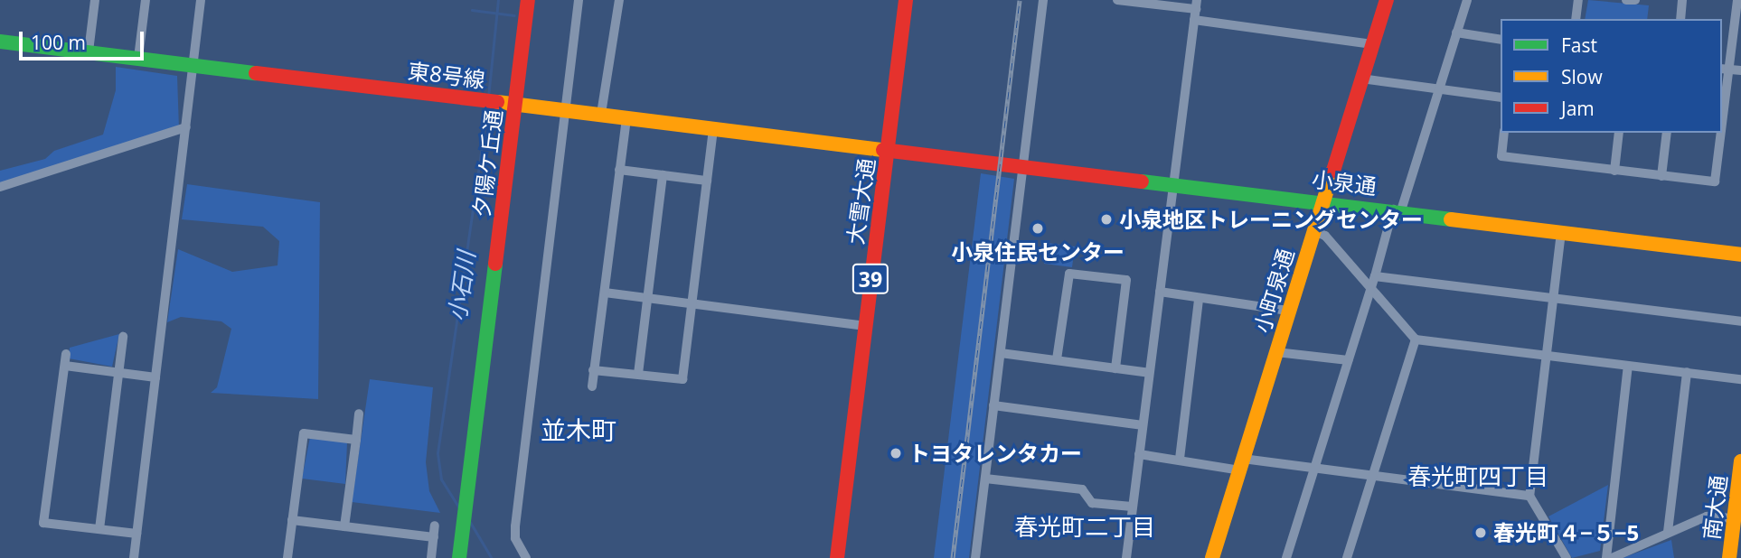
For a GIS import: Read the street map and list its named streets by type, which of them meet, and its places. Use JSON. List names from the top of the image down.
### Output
{
  "streets": {
    "main road": [
      "東8号線",
      "夕陽ケ丘通",
      "小泉通",
      "大雪大通",
      "39",
      "小町泉通",
      "南大通"
    ]
  },
  "crossings": [
    ["東8号線", "夕陽ケ丘通"],
    ["東8号線", "小泉通"],
    ["東8号線", "大雪大通"],
    ["小泉通", "大雪大通"],
    ["小泉通", "小町泉通"]
  ],
  "districts": ["並木町", "春光町四丁目", "春光町二丁目"],
  "water": ["小石川"],
  "places": [
    "小泉地区トレーニングセンター",
    "小泉住民センター",
    "トヨタレンタカー",
    "春光町４−５−5"
  ],
  "legend": ["Fast", "Slow", "Jam"],
  "scale_bar": "100 m"
}
